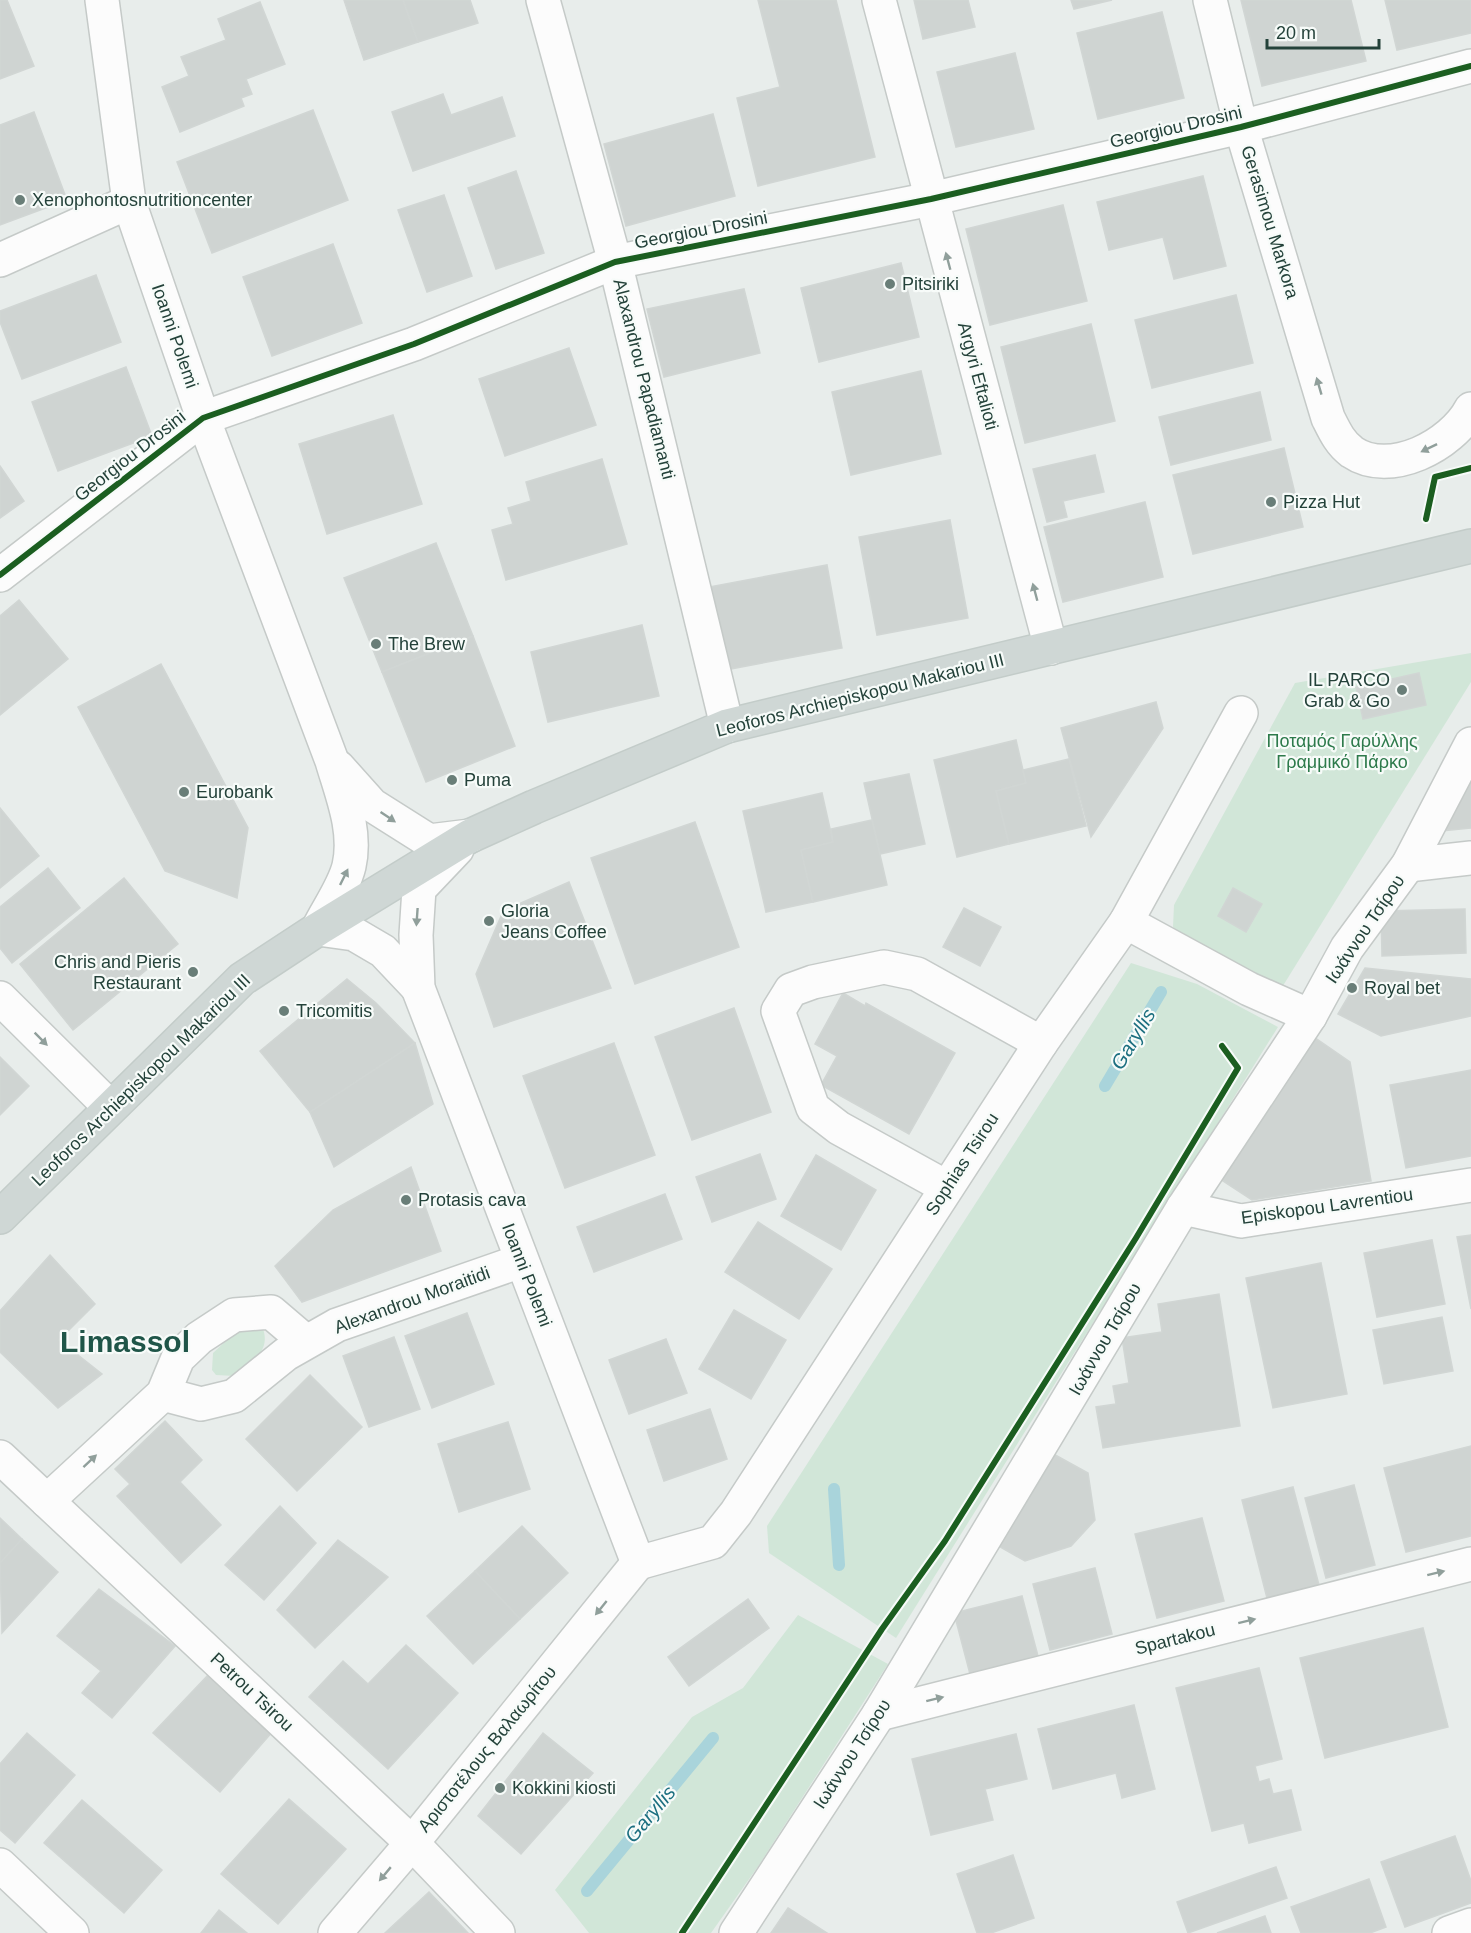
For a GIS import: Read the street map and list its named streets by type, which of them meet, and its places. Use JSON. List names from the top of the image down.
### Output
{
  "streets": {
    "main road": ["Leoforos Archiepiskopou Makariou III"],
    "street": [
      "Georgiou Drosini",
      "Gerasimou Markora",
      "Ioanni Polemi",
      "Argyri Eftalioti",
      "Alaxandrou Papadiamanti",
      "Ιωάννου Τσίρου",
      "Sophias Tsirou",
      "Episkopou Lavrentiou",
      "Alexandrou Moraitidi",
      "Spartakou",
      "Petrou Tsirou",
      "Αριστοτέλους Βαλαωρίτου"
    ]
  },
  "crossings": [
    ["Georgiou Drosini", "Gerasimou Markora"],
    ["Georgiou Drosini", "Ioanni Polemi"],
    ["Georgiou Drosini", "Argyri Eftalioti"],
    ["Georgiou Drosini", "Alaxandrou Papadiamanti"],
    ["Ioanni Polemi", "Leoforos Archiepiskopou Makariou III"],
    ["Ioanni Polemi", "Sophias Tsirou"],
    ["Ioanni Polemi", "Alexandrou Moraitidi"],
    ["Ioanni Polemi", "Αριστοτέλους Βαλαωρίτου"],
    ["Argyri Eftalioti", "Leoforos Archiepiskopou Makariou III"],
    ["Alaxandrou Papadiamanti", "Leoforos Archiepiskopou Makariou III"],
    ["Ιωάννου Τσίρου", "Episkopou Lavrentiou"],
    ["Ιωάννου Τσίρου", "Spartakou"],
    ["Sophias Tsirou", "Αριστοτέλους Βαλαωρίτου"],
    ["Petrou Tsirou", "Αριστοτέλους Βαλαωρίτου"]
  ],
  "one_way": ["Argyri Eftalioti", "Spartakou", "Αριστοτέλους Βαλαωρίτου"],
  "districts": ["Limassol"],
  "water": ["Garyllis"],
  "parks": ["Ποταμός Γαρύλλης Γραμμικό Πάρκο"],
  "places": [
    "Xenophontosnutritioncenter",
    "Pitsiriki",
    "Pizza Hut",
    "The Brew",
    "IL PARCO Grab & Go",
    "Puma",
    "Eurobank",
    "Gloria Jeans Coffee",
    "Chris and Pieris Restaurant",
    "Royal bet",
    "Tricomitis",
    "Protasis cava",
    "Kokkini kiosti"
  ],
  "scale_bar": "20 m"
}
